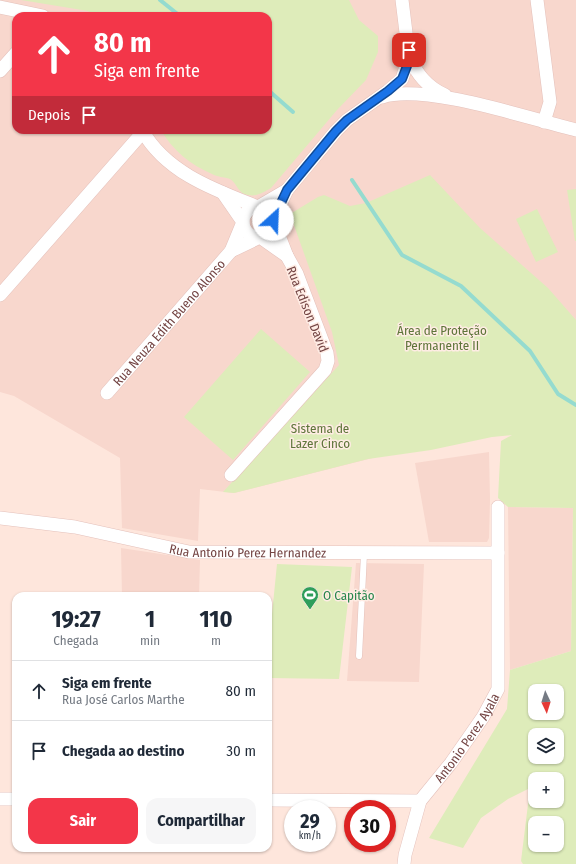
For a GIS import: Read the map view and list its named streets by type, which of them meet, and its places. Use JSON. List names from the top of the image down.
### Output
{
  "streets": {
    "street": [
      "Rua Edison David",
      "Rua Neuza Edith Bueno Alonso",
      "Rua Antonio Perez Hernandez",
      "Antonio Perez Ayala"
    ]
  },
  "crossings": [
    ["Rua Edison David", "Rua Neuza Edith Bueno Alonso"],
    ["Rua Antonio Perez Hernandez", "Antonio Perez Ayala"]
  ],
  "parks": ["Área de Proteção Permanente II", "Sistema de Lazer Cinco"],
  "places": {
    "sports": ["O Capitão"]
  },
  "north": "bottom",
  "page": {
    "turn": ["80 m", "Siga em frente"],
    "then": "Depois",
    "eta": [
      "19:27",
      "Chegada",
      "1",
      "min",
      "110",
      "m"
    ],
    "list": [
      {
        "name": "Siga em frente",
        "note": "Rua José Carlos Marthe",
        "value": "80 m"
      },
      {
        "name": "Chegada ao destino",
        "value": "30 m"
      }
    ],
    "map_buttons": ["+", "−"],
    "buttons": ["Sair", "Compartilhar"],
    "speed": "29 km/h",
    "limit": "30"
  }
}
